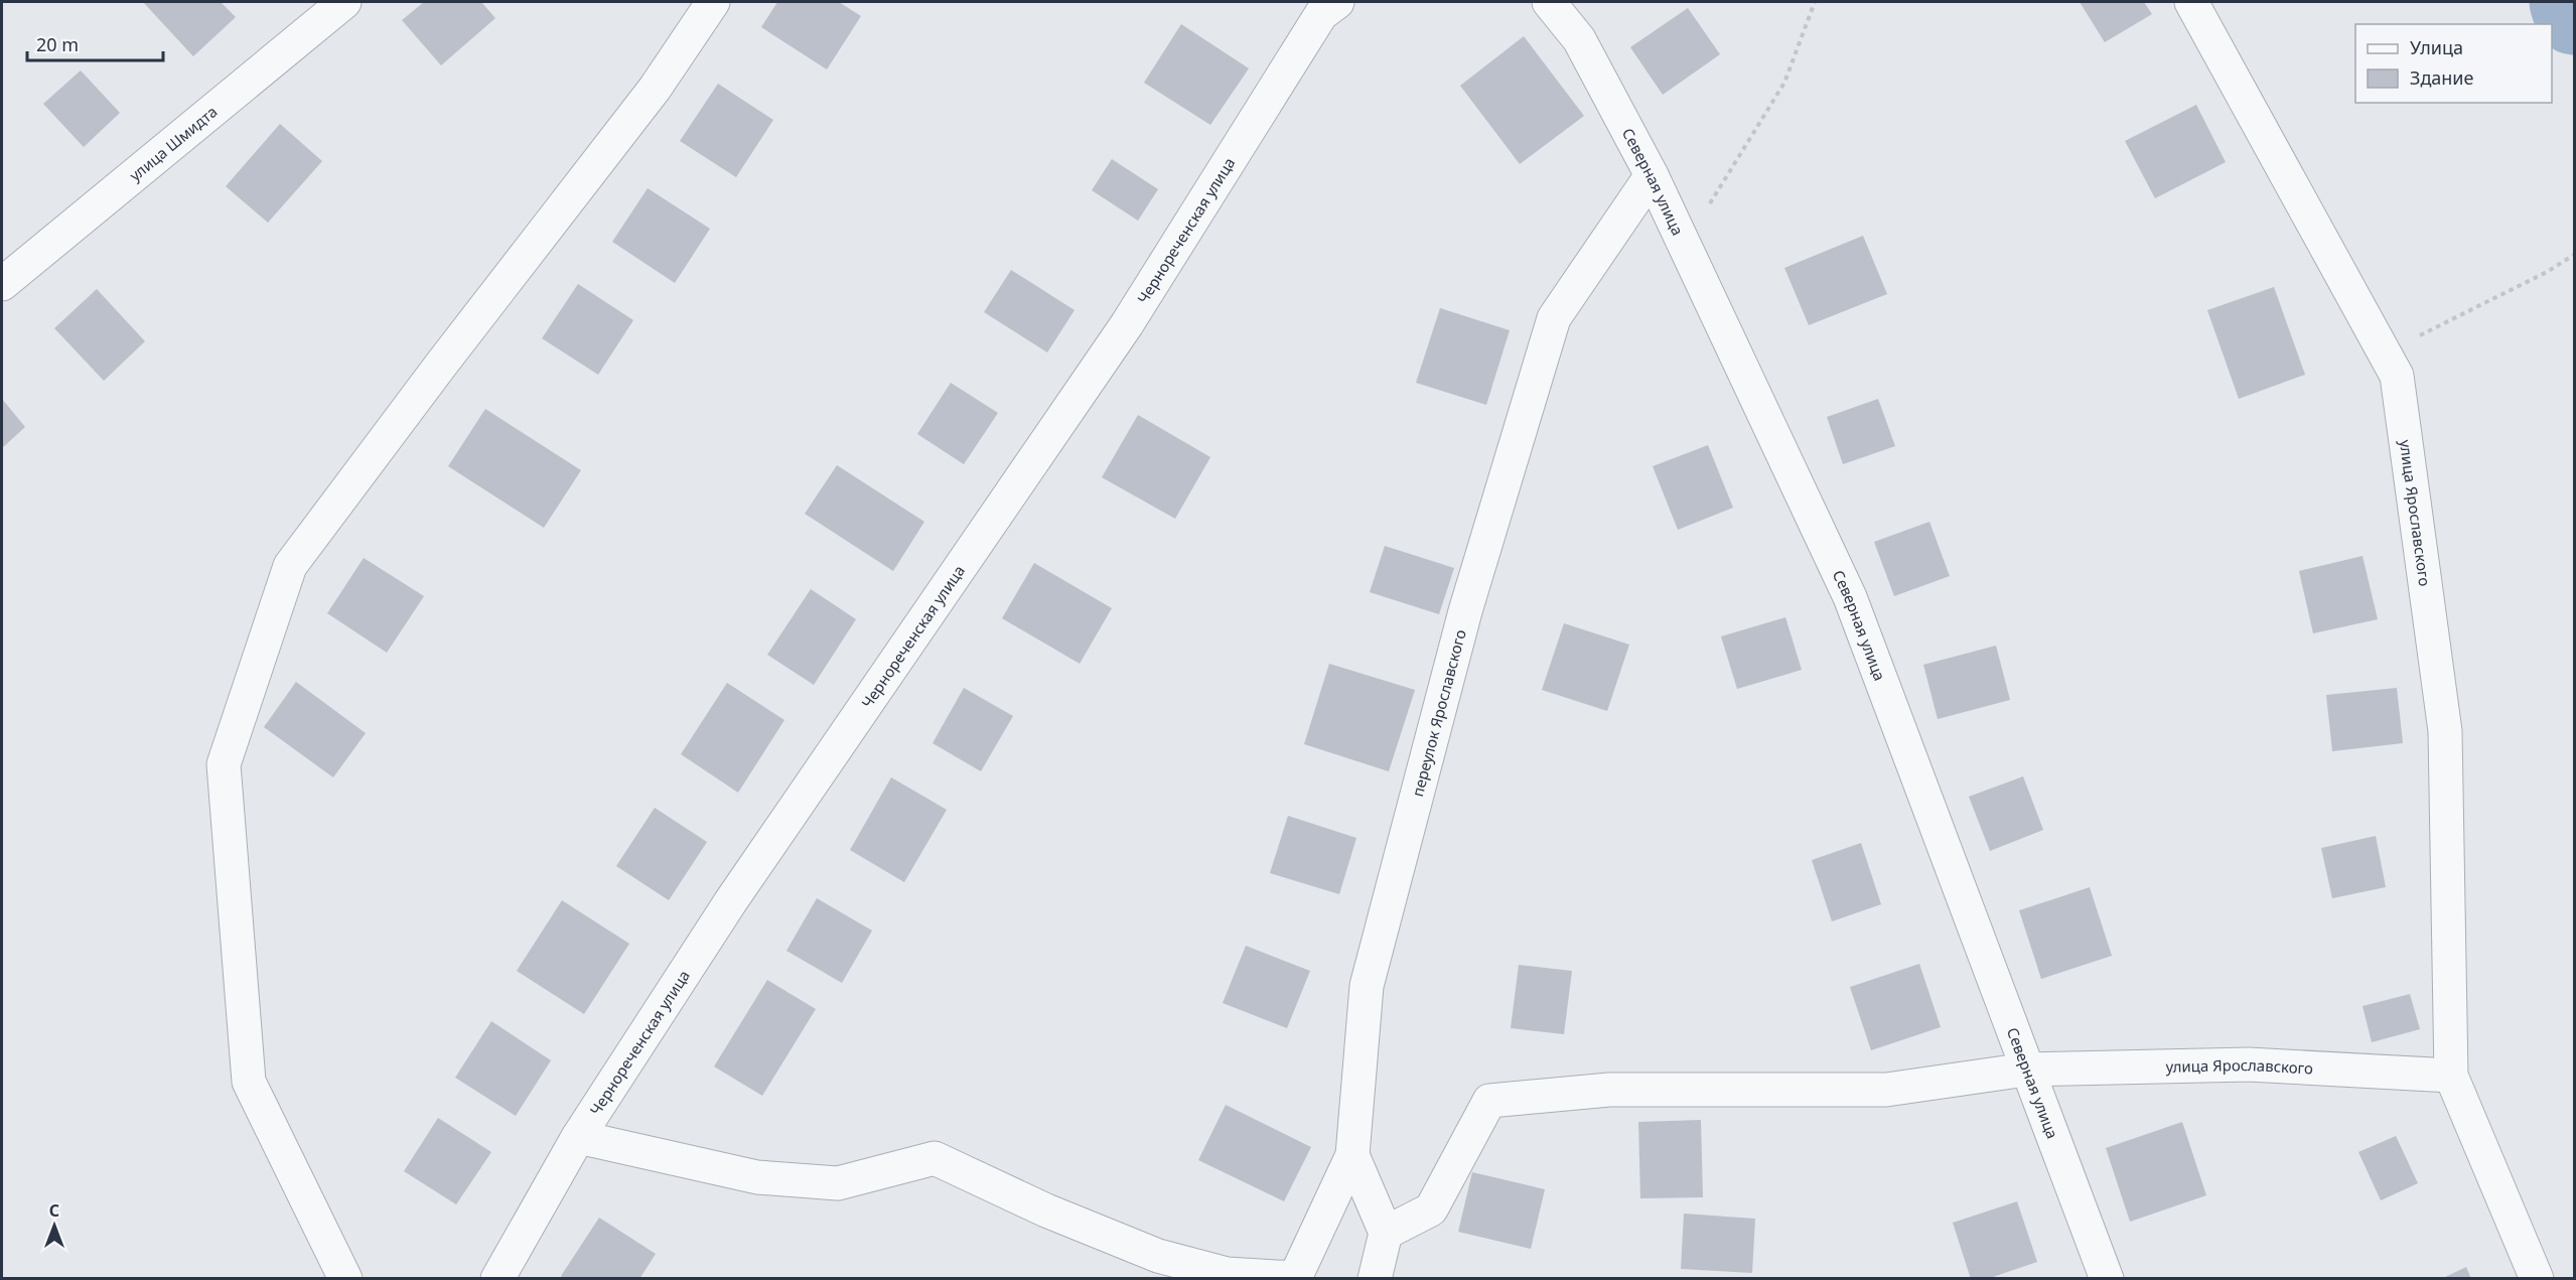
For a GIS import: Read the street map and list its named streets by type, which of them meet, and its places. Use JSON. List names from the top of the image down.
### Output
{
  "streets": {
    "street": [
      "улица Шмидта",
      "Северная улица",
      "Чернореченская улица",
      "улица Ярославского",
      "переулок Ярославского"
    ]
  },
  "crossings": [
    ["Северная улица", "улица Ярославского"],
    ["Северная улица", "переулок Ярославского"],
    ["улица Ярославского", "переулок Ярославского"]
  ],
  "legend": ["Улица", "Здание"],
  "scale_bar": "20 m",
  "north": "top"
}
